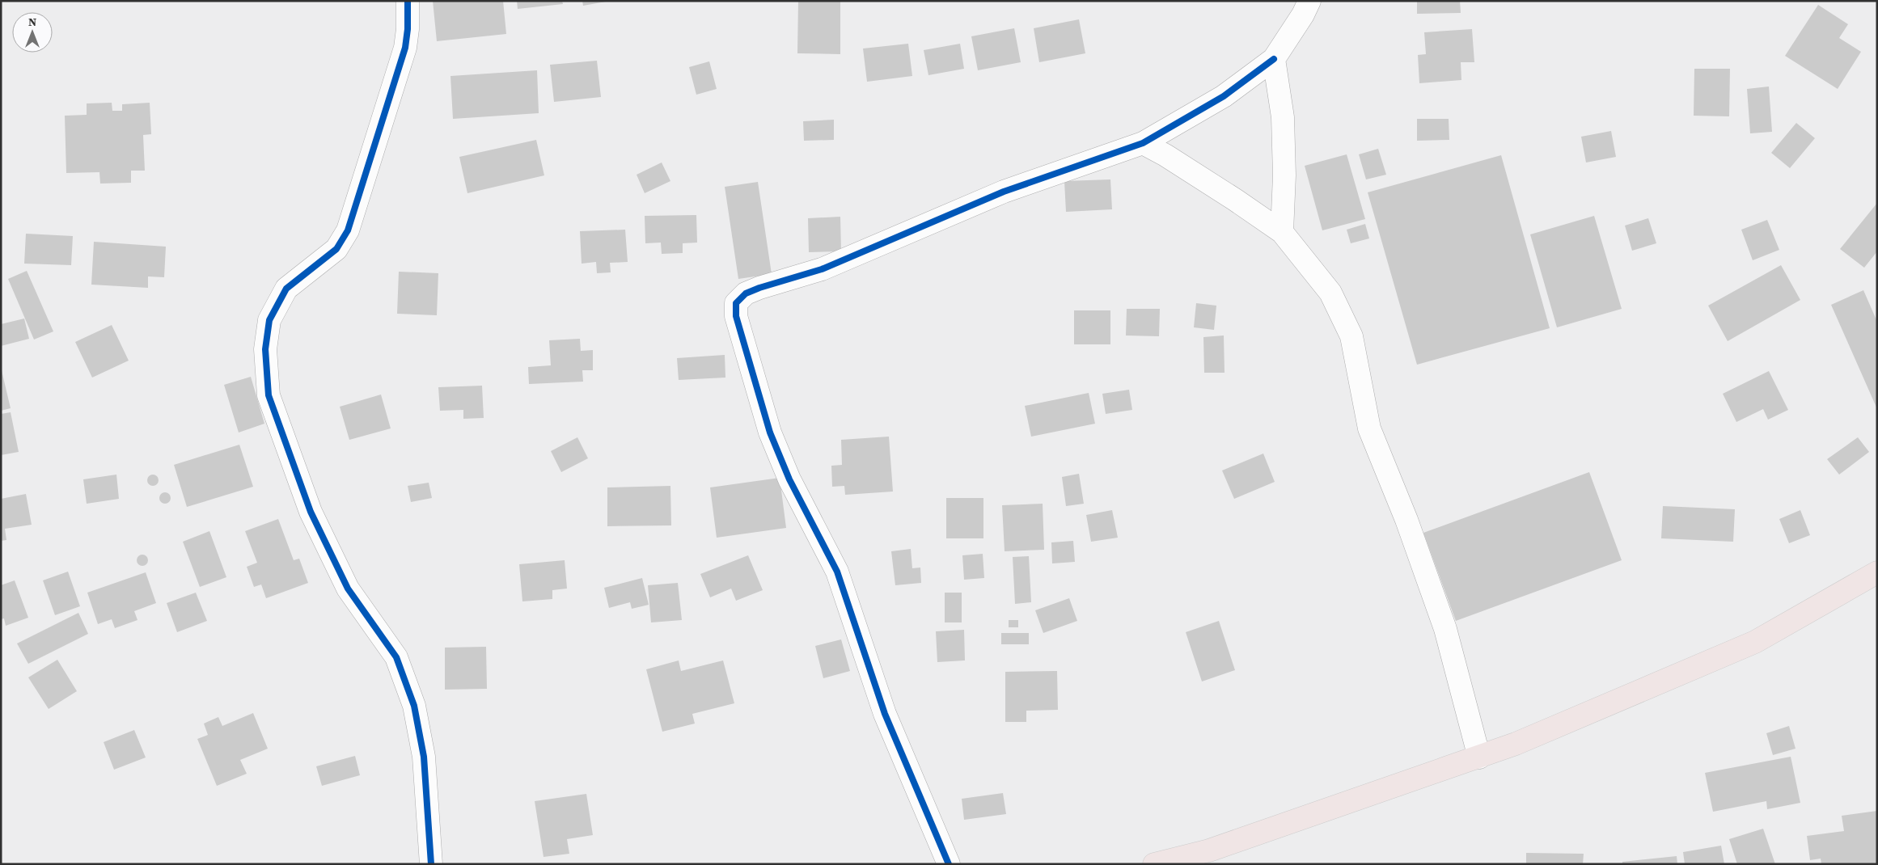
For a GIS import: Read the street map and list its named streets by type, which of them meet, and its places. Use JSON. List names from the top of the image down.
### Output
{
  "north": "top"
}
